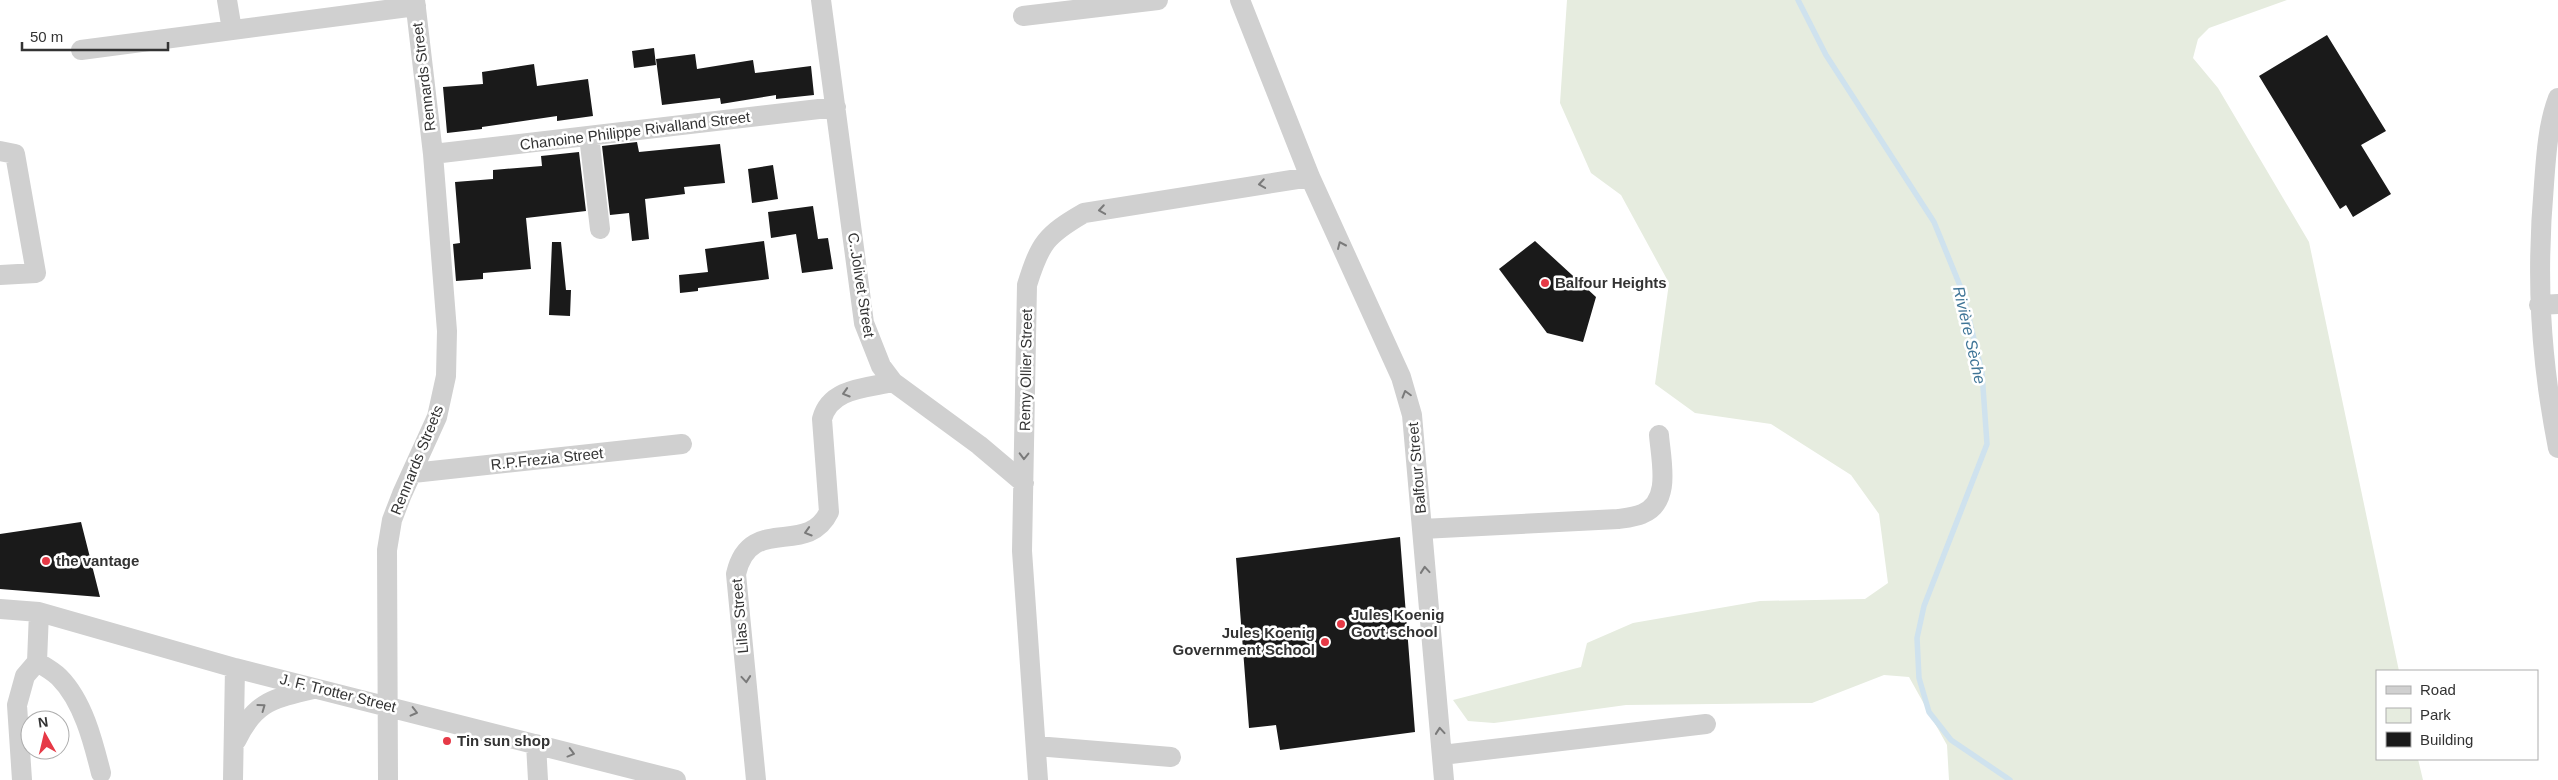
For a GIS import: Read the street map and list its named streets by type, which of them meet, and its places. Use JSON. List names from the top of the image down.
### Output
{
  "streets": {
    "street": [
      "Rennards Street",
      "Chanoine Philippe Rivalland Street",
      "C..Jolivet Street",
      "Remy Ollier Street",
      "R.P.Frezia Street",
      "Rennards Streets",
      "Balfour Street",
      "Lilas Street",
      "J. F. Trotter Street"
    ]
  },
  "crossings": [
    ["Rennards Street", "Chanoine Philippe Rivalland Street"],
    ["Rennards Street", "Rennards Streets"],
    ["Chanoine Philippe Rivalland Street", "C..Jolivet Street"],
    ["Chanoine Philippe Rivalland Street", "Rennards Streets"],
    ["C..Jolivet Street", "Remy Ollier Street"],
    ["C..Jolivet Street", "Lilas Street"],
    ["Remy Ollier Street", "Balfour Street"],
    ["R.P.Frezia Street", "Rennards Streets"],
    ["Rennards Streets", "J. F. Trotter Street"]
  ],
  "one_way": [
    "Remy Ollier Street",
    "Balfour Street",
    "Lilas Street",
    "J. F. Trotter Street"
  ],
  "water": ["Rivière Sèche"],
  "places": [
    "Balfour Heights",
    "the vantage",
    "Jules Koenig Govt school",
    "Jules Koenig Government School",
    "Tin sun shop"
  ],
  "legend": ["Road", "Park", "Building"],
  "scale_bar": "50 m",
  "north": "top"
}
